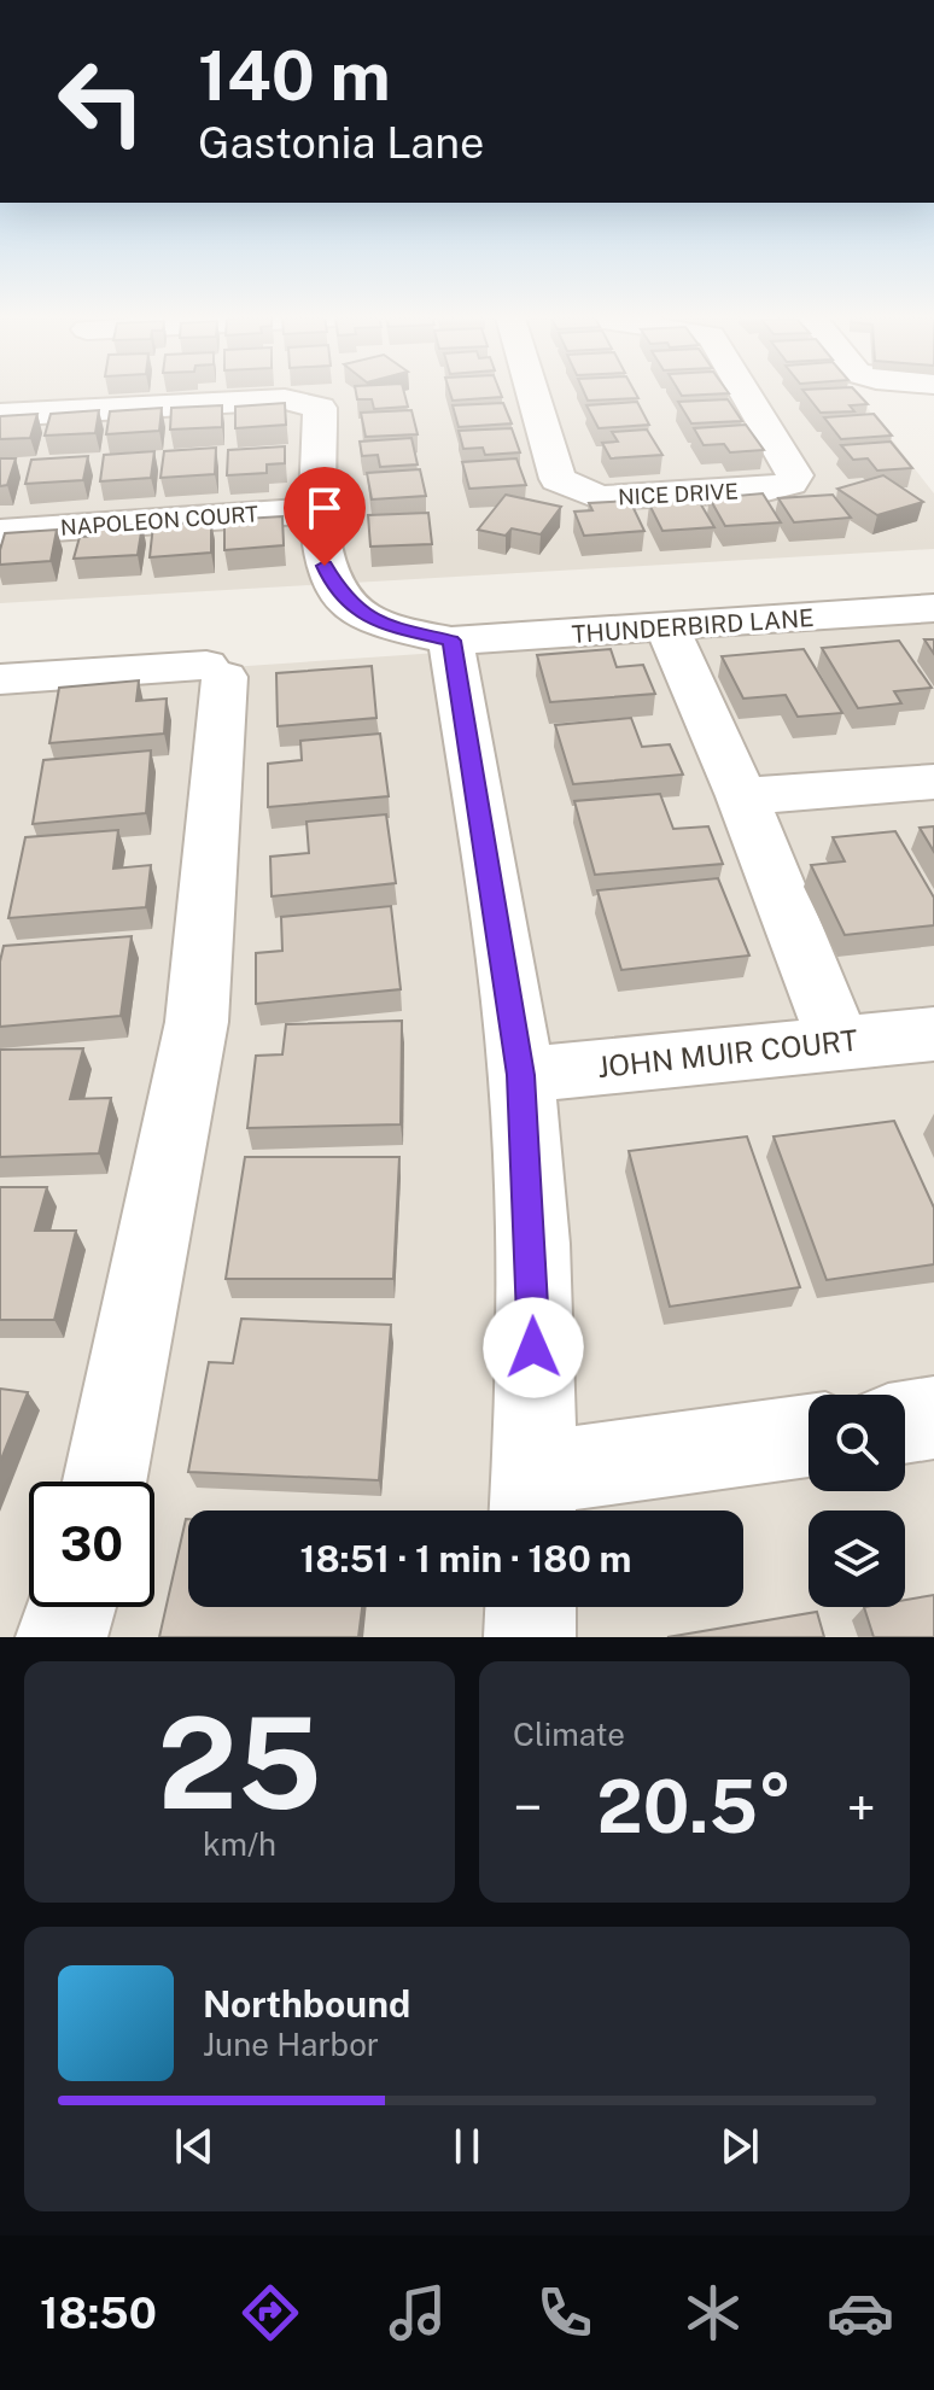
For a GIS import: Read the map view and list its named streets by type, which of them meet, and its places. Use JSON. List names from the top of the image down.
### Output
{
  "streets": {
    "street": [
      "NICE DRIVE",
      "NAPOLEON COURT",
      "THUNDERBIRD LANE",
      "JOHN MUIR COURT"
    ]
  },
  "crossings": [
    ["NAPOLEON COURT", "THUNDERBIRD LANE"]
  ],
  "page": {
    "turn": ["140 m", "Gastonia Lane"],
    "limit": "30",
    "trip": "18:51 · 1 min · 180 m",
    "tile": [
      ["25", "km/h"],
      "Climate"
    ],
    "heat": ["−", "20.5°", "+"],
    "song": ["Northbound", "June Harbor"],
    "tabs": "18:50"
  }
}
